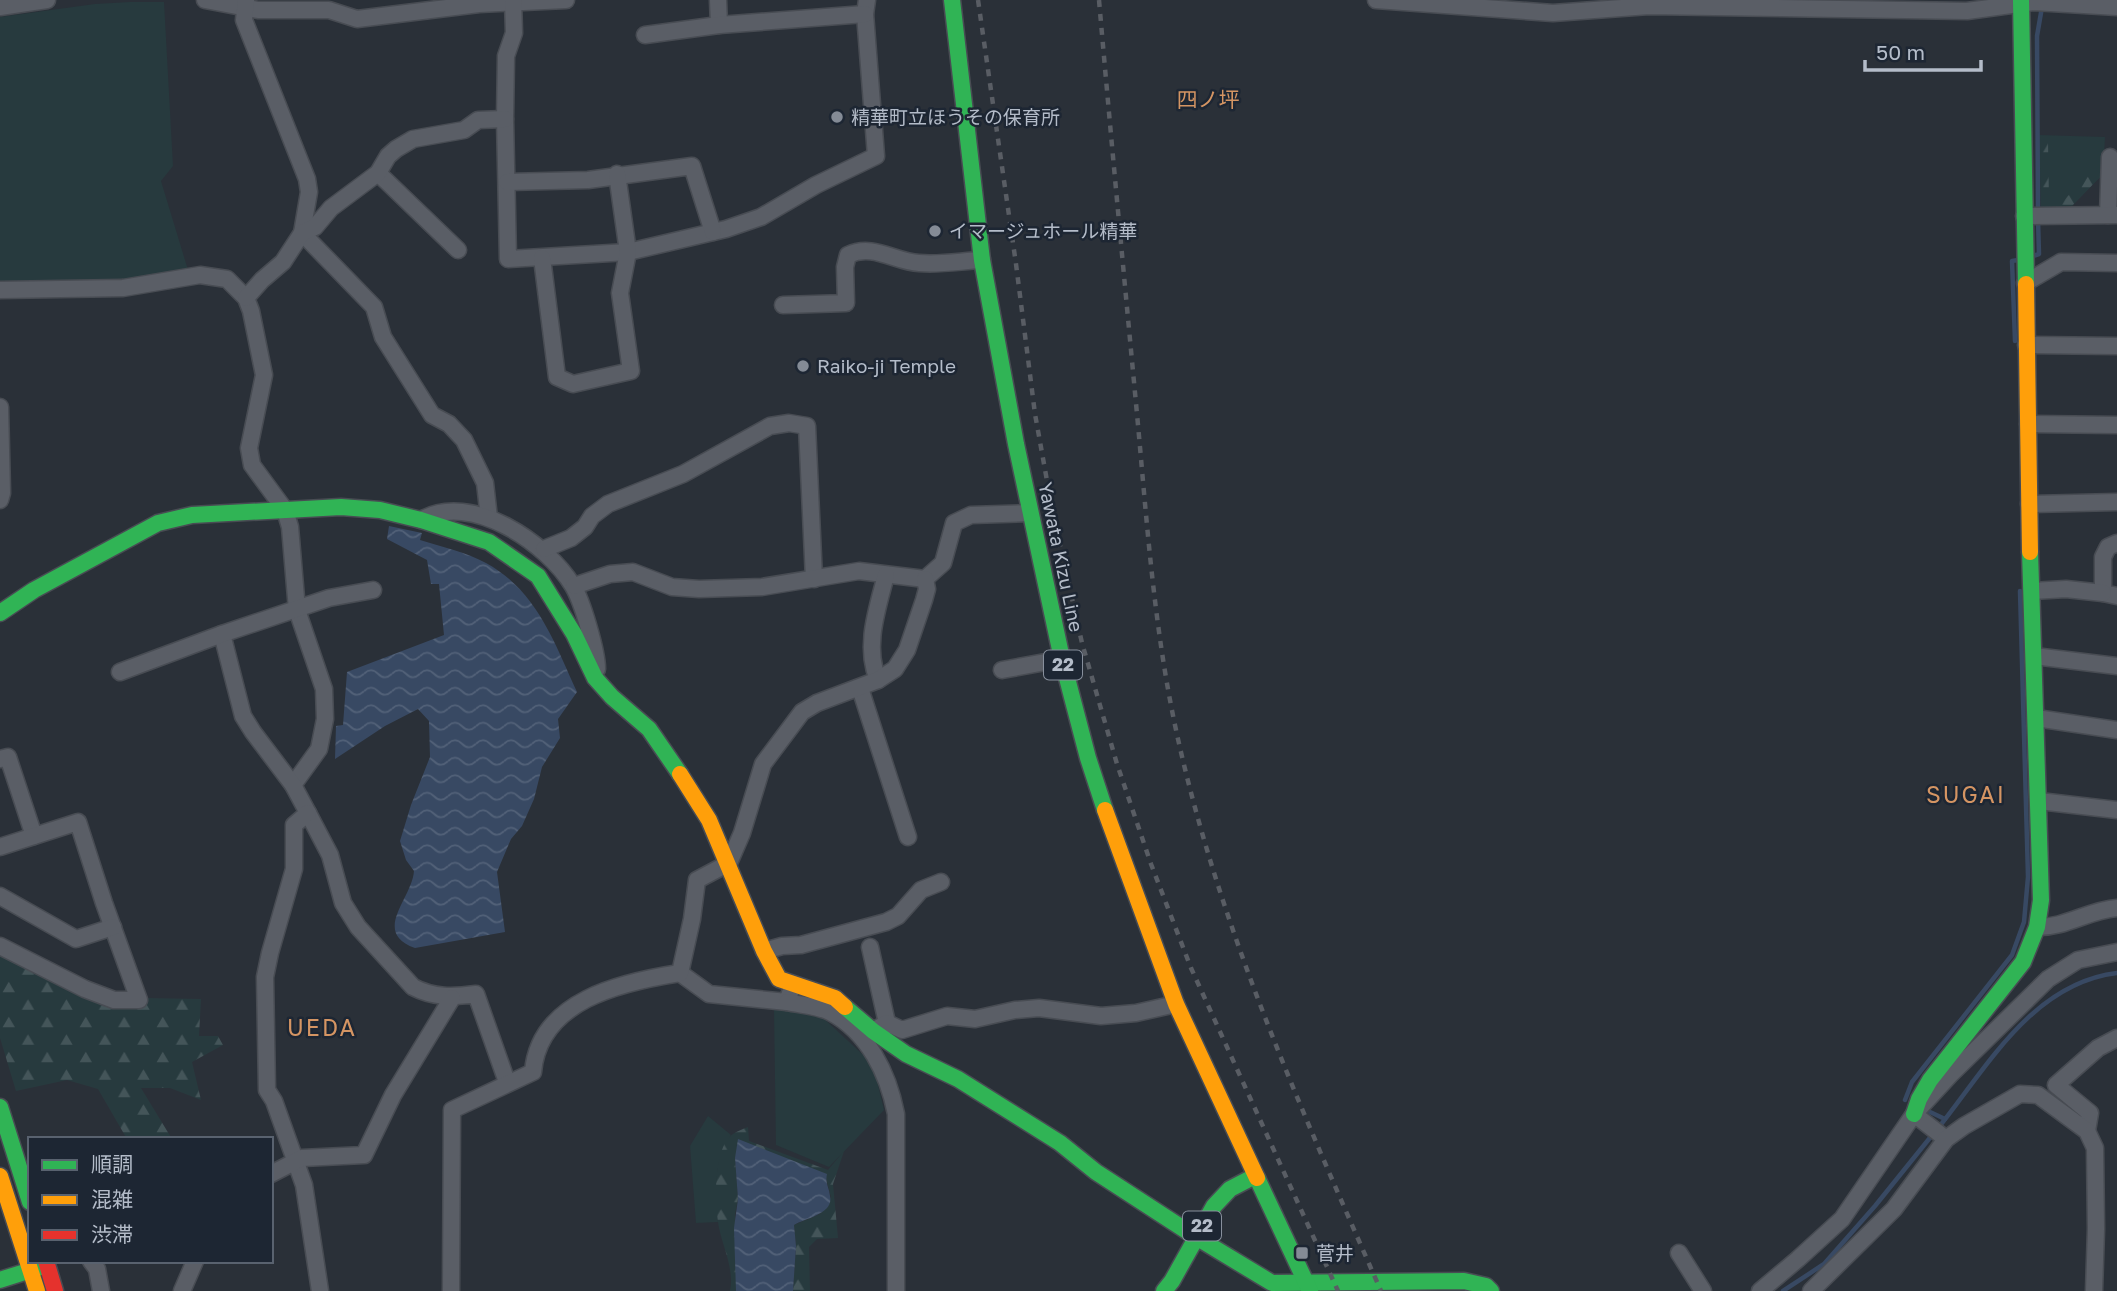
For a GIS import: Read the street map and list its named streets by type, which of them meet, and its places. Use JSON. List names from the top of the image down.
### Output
{
  "streets": {
    "street": ["Yawata Kizu Line", "22"]
  },
  "crossings": [
    ["Yawata Kizu Line", "22"]
  ],
  "districts": ["四ノ坪", "SUGAI", "UEDA"],
  "places": {
    "other": ["精華町立ほうその保育所", "イマージュホール精華", "Raiko-ji Temple"],
    "transit": ["菅井"]
  },
  "legend": ["順調", "混雑", "渋滞"],
  "scale_bar": "50 m"
}
